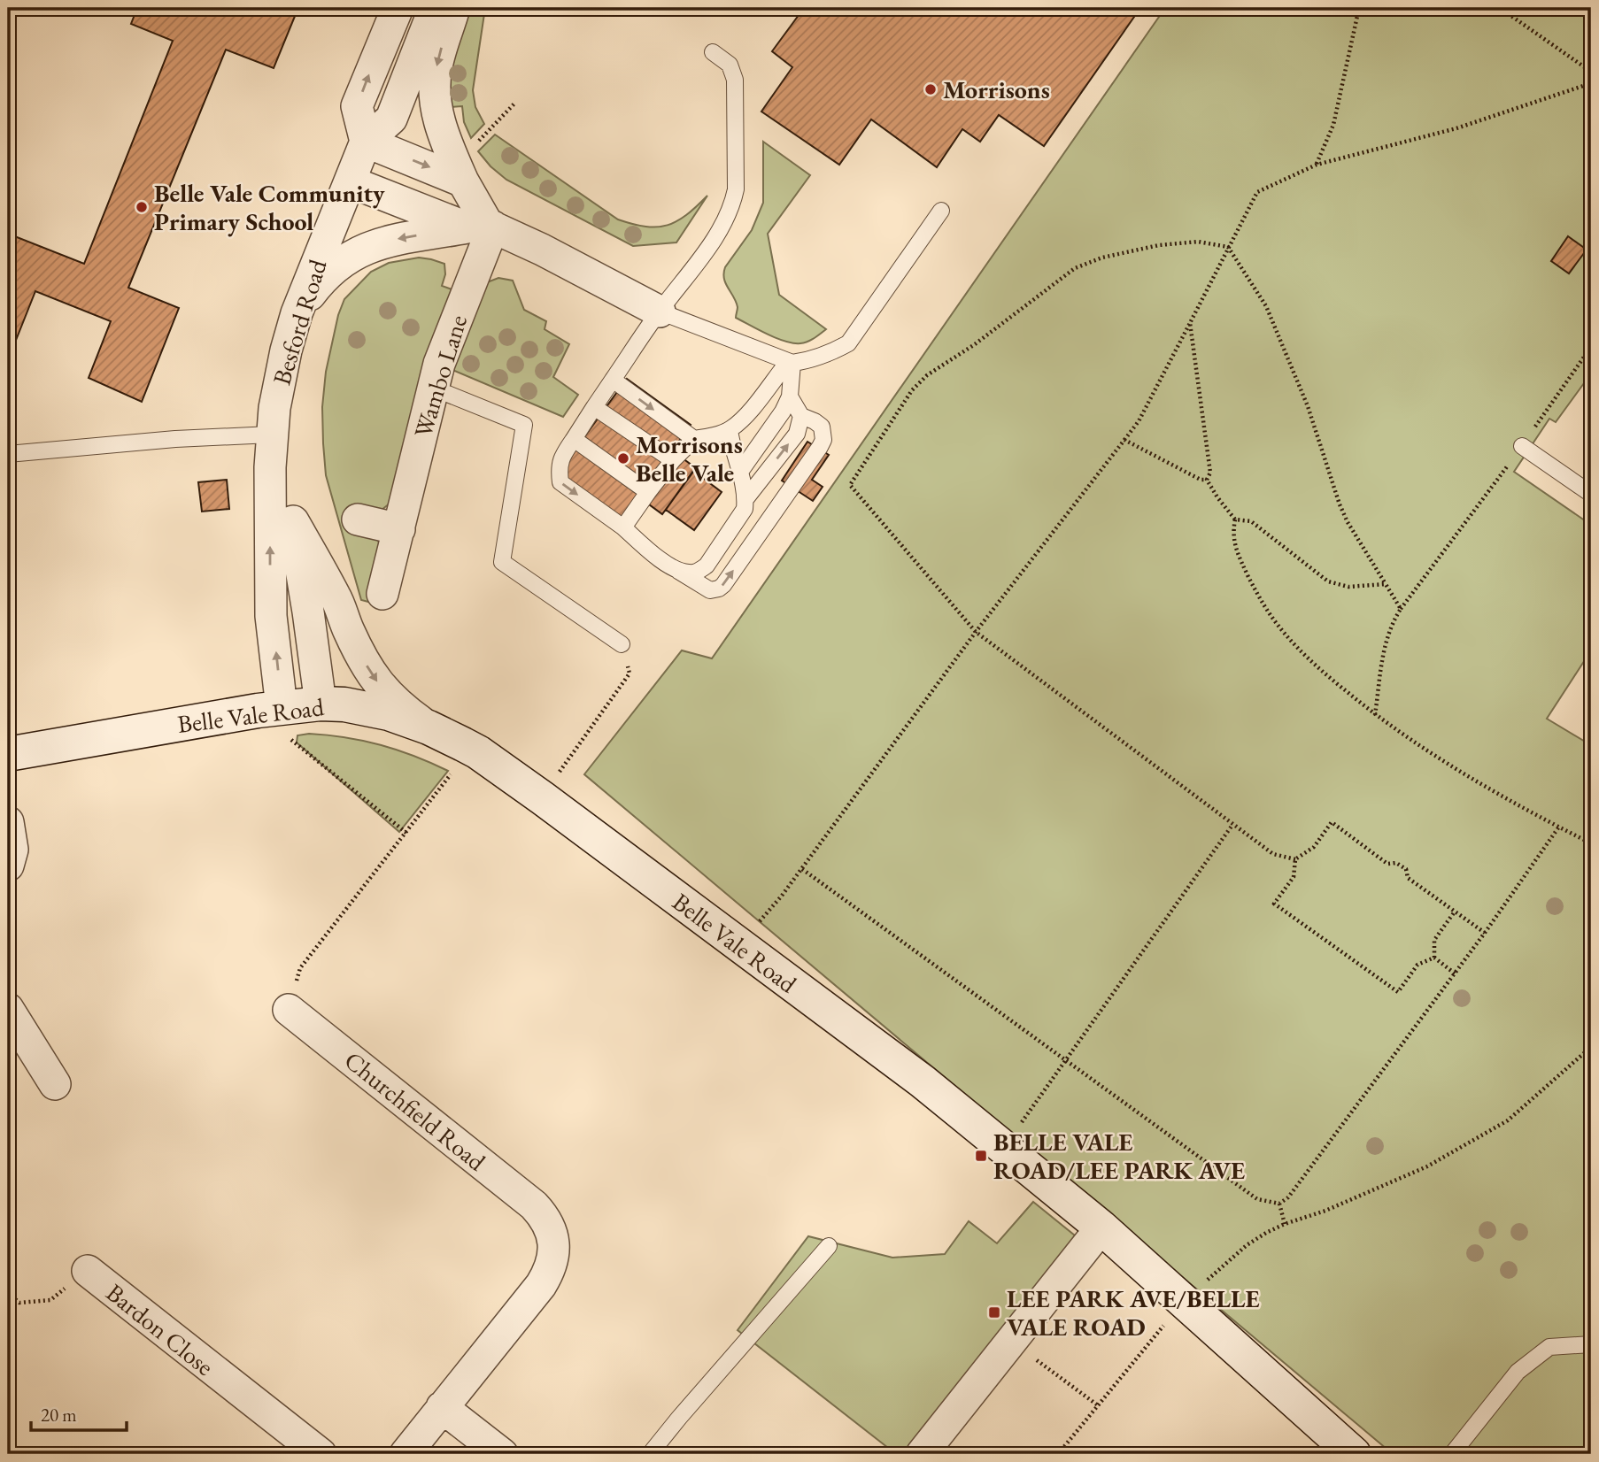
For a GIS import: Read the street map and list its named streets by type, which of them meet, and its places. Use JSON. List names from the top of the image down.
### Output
{
  "streets": {
    "main road": ["Belle Vale Road"],
    "street": [
      "Besford Road",
      "Wambo Lane",
      "Churchfield Road",
      "Bardon Close"
    ]
  },
  "crossings": [
    ["Besford Road", "Belle Vale Road"]
  ],
  "places": {
    "other": ["Morrisons", "Belle Vale Community Primary School", "Morrisons Belle Vale"],
    "transit": ["BELLE VALE ROAD/LEE PARK AVE", "LEE PARK AVE/BELLE VALE ROAD"]
  },
  "scale_bar": "20 m"
}
